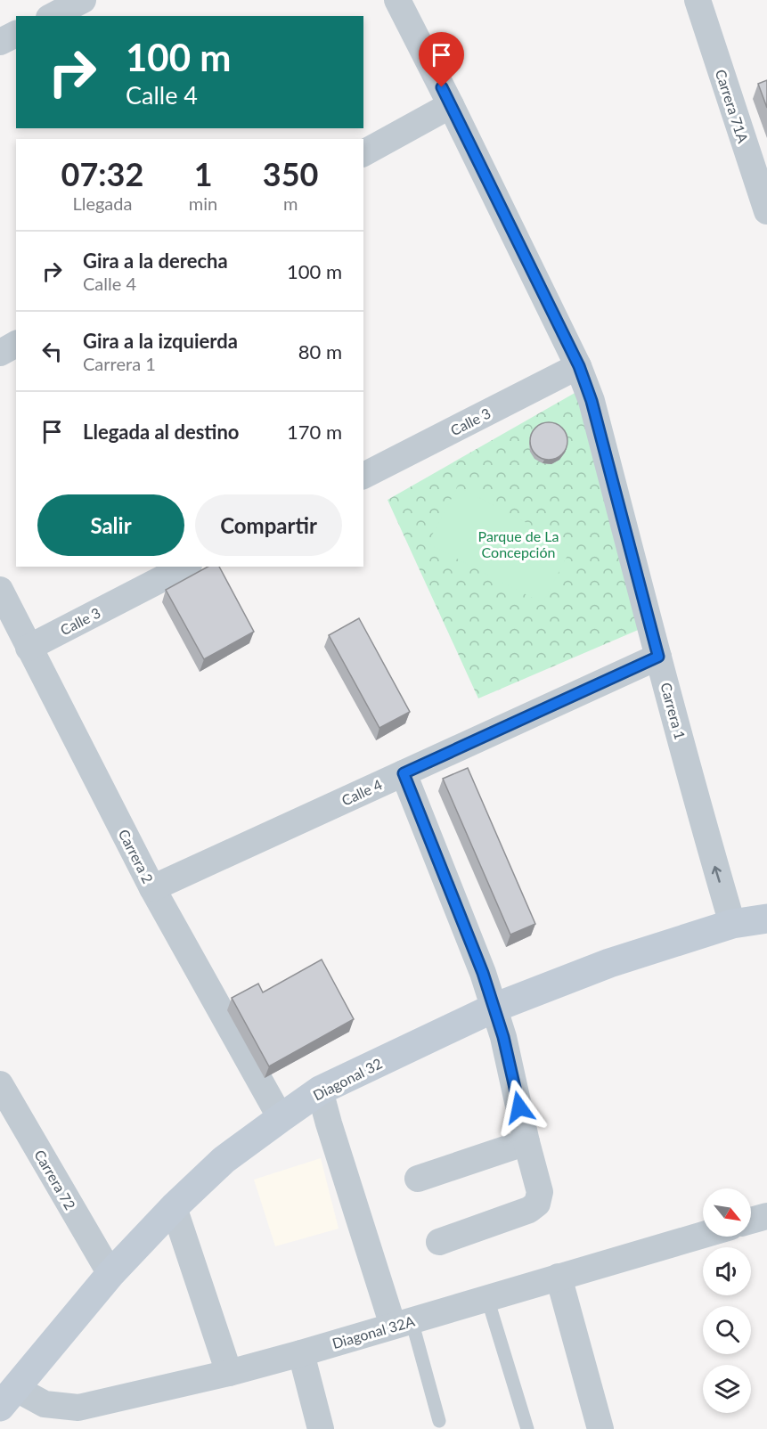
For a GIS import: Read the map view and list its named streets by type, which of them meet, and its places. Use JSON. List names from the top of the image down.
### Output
{
  "streets": {
    "street": [
      "Carrera 71A",
      "Calle 3",
      "Carrera 1",
      "Calle 4",
      "Carrera 2",
      "Diagonal 32",
      "Carrera 72",
      "Diagonal 32A"
    ]
  },
  "crossings": [
    ["Calle 3", "Carrera 1"],
    ["Calle 3", "Carrera 2"],
    ["Carrera 1", "Calle 4"],
    ["Carrera 1", "Diagonal 32"],
    ["Calle 4", "Carrera 2"],
    ["Carrera 2", "Diagonal 32"],
    ["Diagonal 32", "Carrera 72"],
    ["Diagonal 32", "Diagonal 32A"]
  ],
  "parks": ["Parque de La Concepción"],
  "north": "bottom right",
  "page": {
    "turn": ["100 m", "Calle 4"],
    "eta": [
      "07:32",
      "Llegada",
      "1",
      "min",
      "350",
      "m"
    ],
    "list": [
      {
        "name": "Gira a la derecha",
        "note": "Calle 4",
        "value": "100 m"
      },
      {
        "name": "Gira a la izquierda",
        "note": "Carrera 1",
        "value": "80 m"
      },
      {
        "name": "Llegada al destino",
        "value": "170 m"
      }
    ],
    "buttons": ["Salir", "Compartir"]
  }
}
